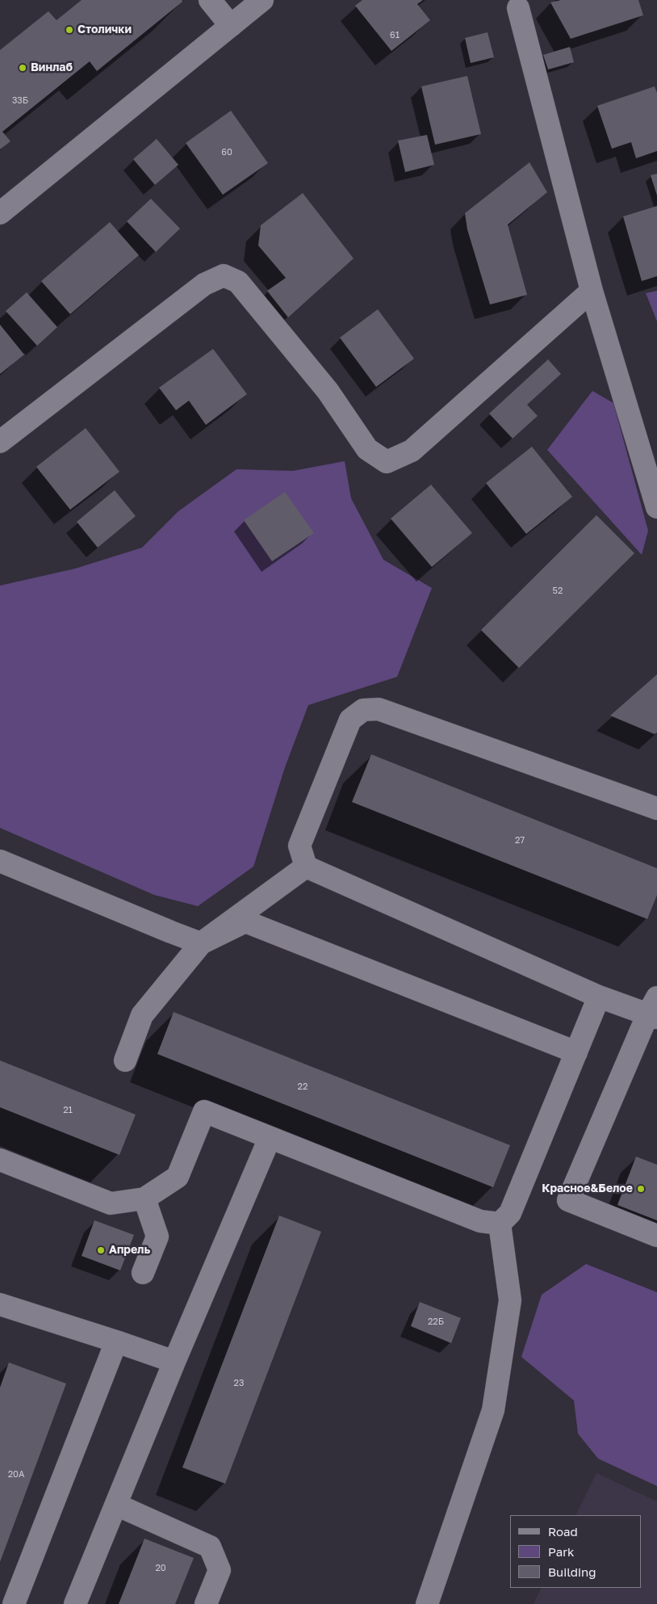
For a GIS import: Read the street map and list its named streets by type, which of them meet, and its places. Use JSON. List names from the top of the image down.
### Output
{
  "places": [
    "Столички",
    "Винлаб",
    "Красное&Белое",
    "Апрель"
  ],
  "house_numbers": [
    "61",
    "33Б",
    "60",
    "52",
    "27",
    "22",
    "21",
    "22Б",
    "23",
    "20А",
    "20"
  ],
  "legend": ["Road", "Park", "Building"]
}
